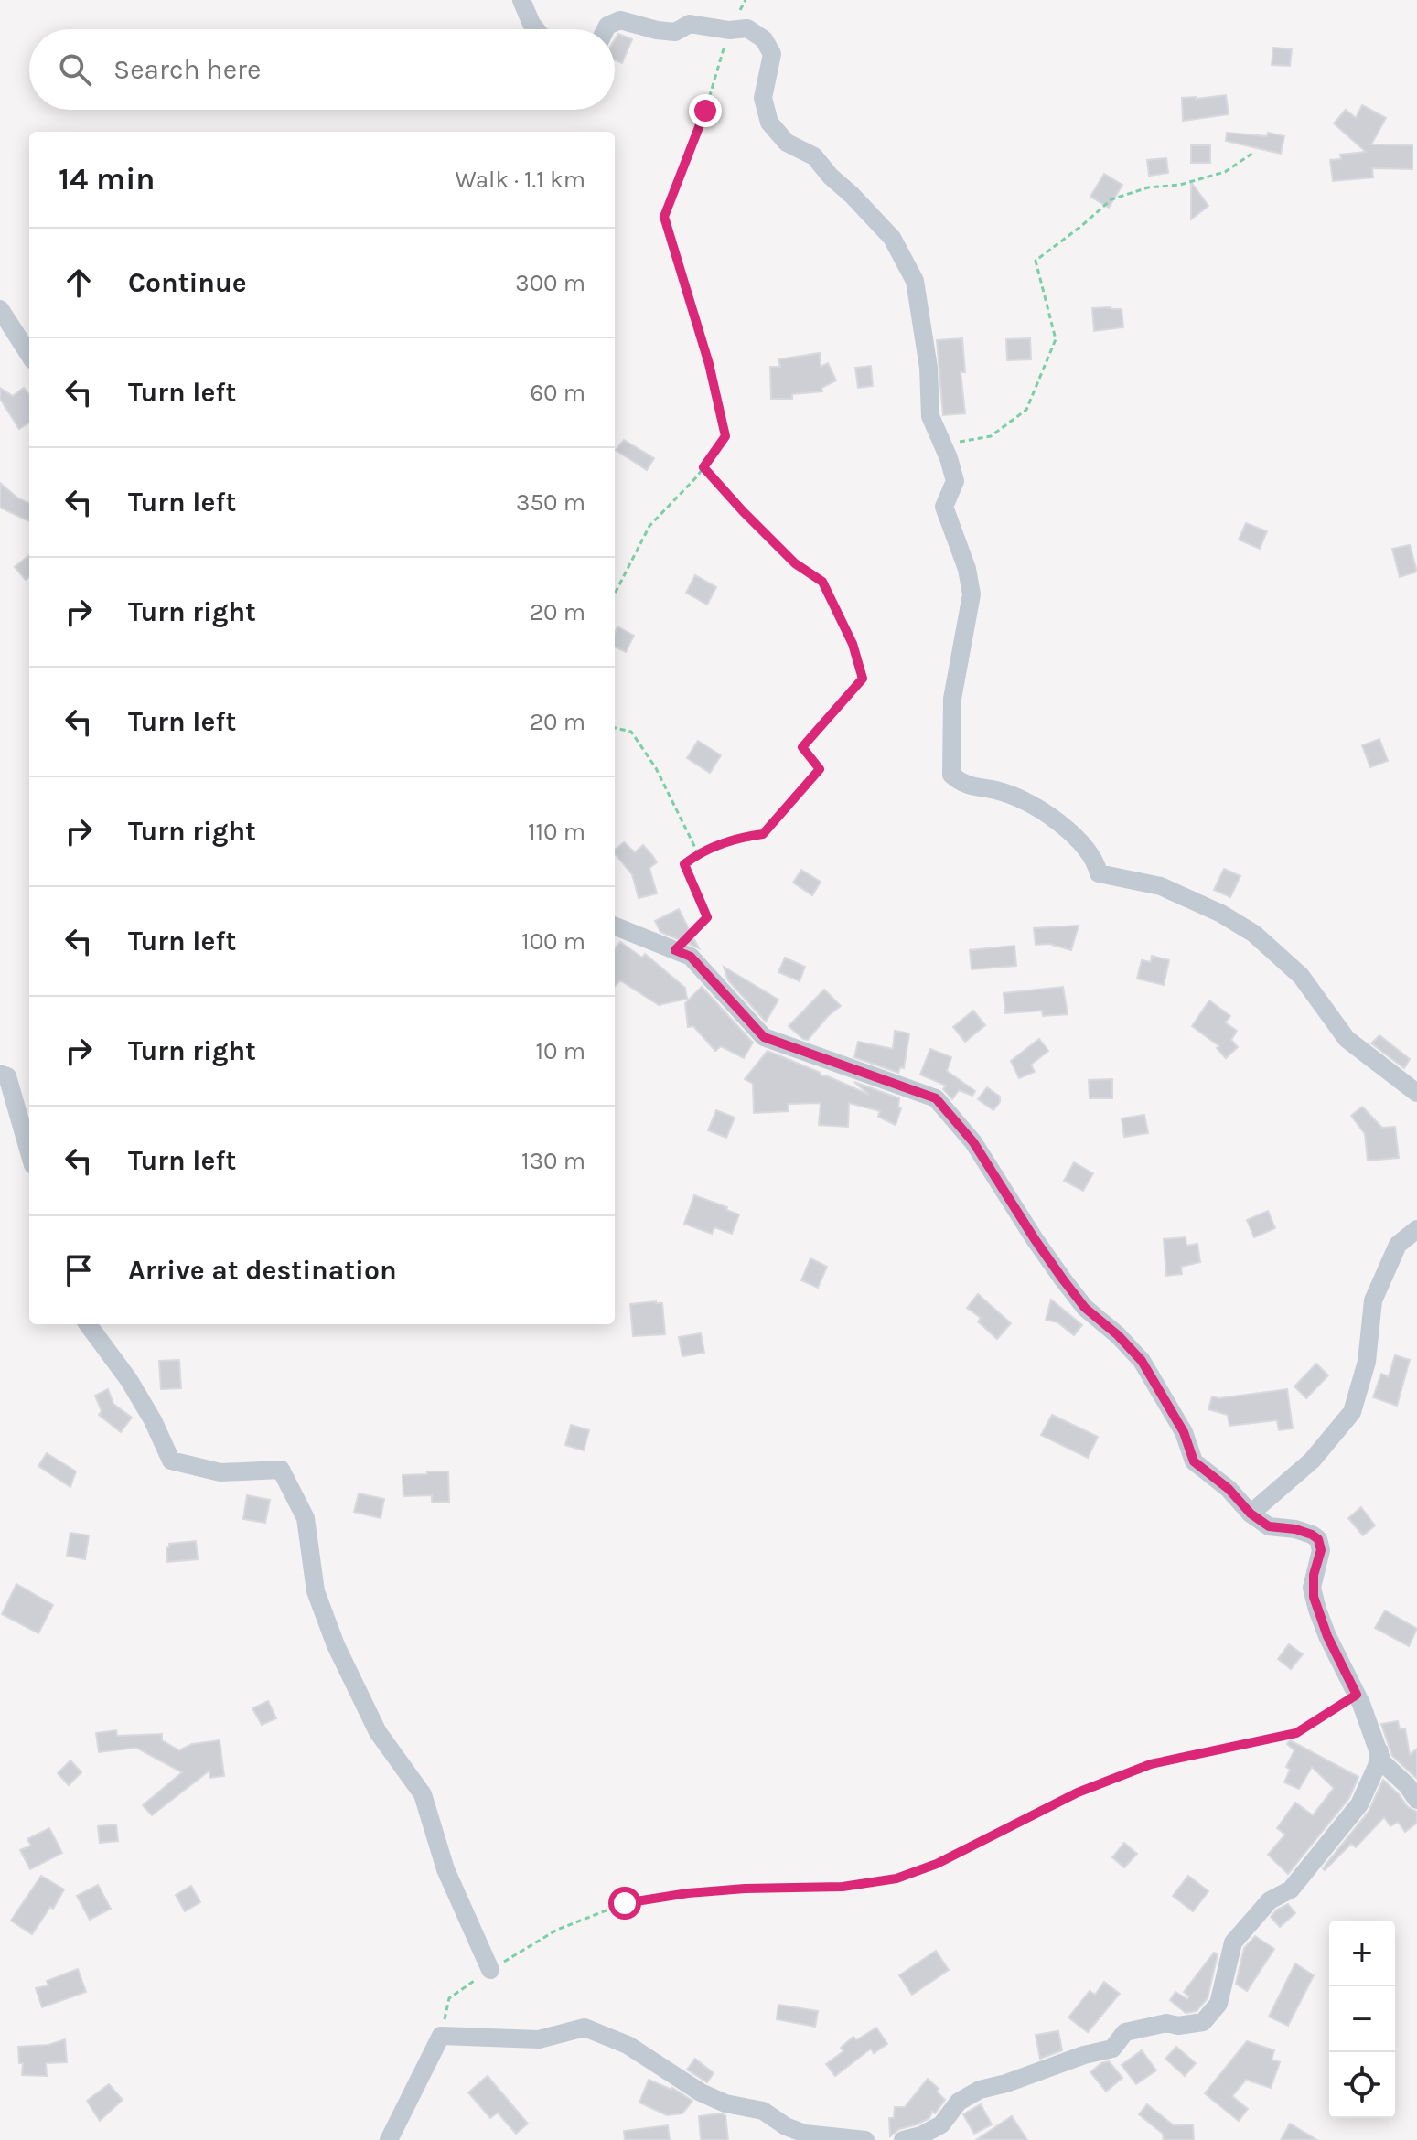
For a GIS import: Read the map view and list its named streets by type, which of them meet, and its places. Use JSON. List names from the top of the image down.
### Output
{
  "page": {
    "search": "Search here",
    "heading": ["14 min", "Walk · 1.1 km"],
    "list": [
      ["Continue", "300 m"],
      ["Turn left", "60 m"],
      ["Turn left", "350 m"],
      ["Turn right", "20 m"],
      ["Turn left", "20 m"],
      ["Turn right", "110 m"],
      ["Turn left", "100 m"],
      ["Turn right", "10 m"],
      ["Turn left", "130 m"],
      "Arrive at destination"
    ],
    "map_buttons": ["+", "−"]
  }
}
